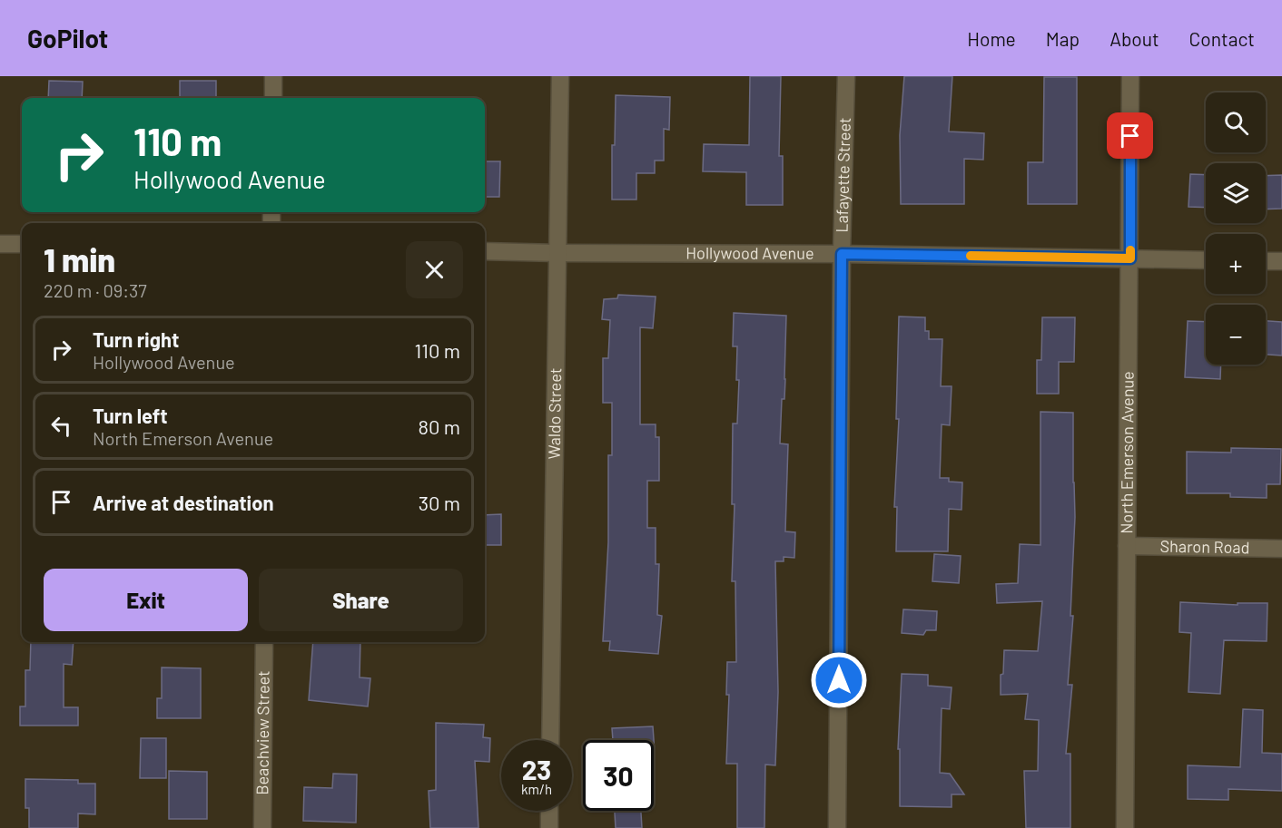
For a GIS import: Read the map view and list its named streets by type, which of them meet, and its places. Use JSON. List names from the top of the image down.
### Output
{
  "streets": {
    "street": [
      "Lafayette Street",
      "Hollywood Avenue",
      "Waldo Street",
      "North Emerson Avenue",
      "Sharon Road",
      "Beachview Street"
    ]
  },
  "crossings": [
    ["Lafayette Street", "Hollywood Avenue"],
    ["Hollywood Avenue", "Waldo Street"],
    ["Hollywood Avenue", "North Emerson Avenue"],
    ["North Emerson Avenue", "Sharon Road"]
  ],
  "page": {
    "header": "GoPilot",
    "nav": [
      "Home",
      "Map",
      "About",
      "Contact"
    ],
    "map_buttons": ["+", "−"],
    "turn": ["110 m", "Hollywood Avenue"],
    "heading": ["1 min", "220 m · 09:37"],
    "list": [
      {
        "name": "Turn right",
        "note": "Hollywood Avenue",
        "value": "110 m"
      },
      {
        "name": "Turn left",
        "note": "North Emerson Avenue",
        "value": "80 m"
      },
      {
        "name": "Arrive at destination",
        "value": "30 m"
      }
    ],
    "buttons": ["Exit", "Share"],
    "speed": "23 km/h",
    "limit": "30"
  }
}
